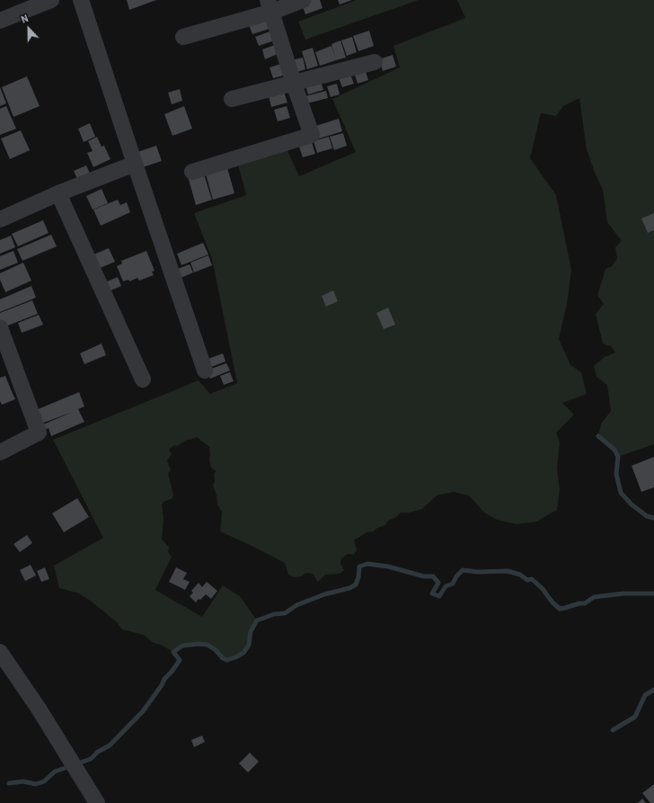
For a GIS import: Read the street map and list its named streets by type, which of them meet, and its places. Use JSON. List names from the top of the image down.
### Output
{
  "north": "top"
}
